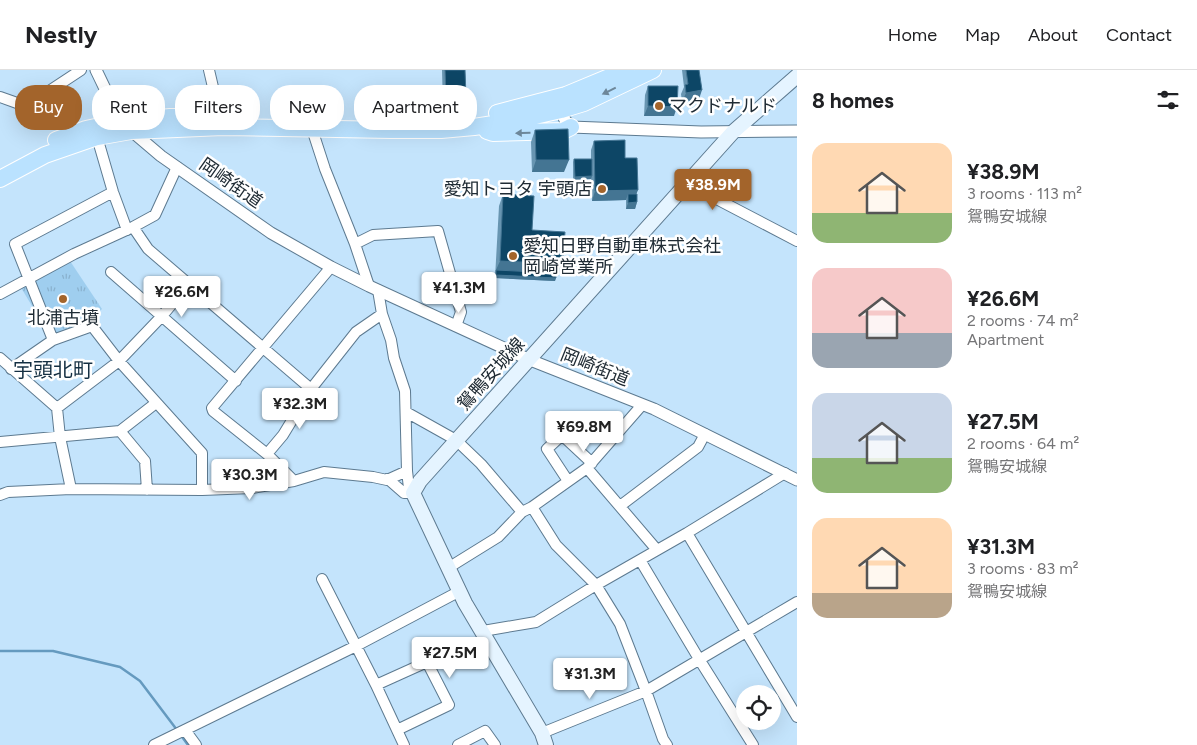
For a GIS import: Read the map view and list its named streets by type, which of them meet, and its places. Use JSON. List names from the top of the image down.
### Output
{
  "streets": {
    "main road": ["鴛鴨安城線"],
    "street": ["岡崎街道"]
  },
  "crossings": [
    ["岡崎街道", "鴛鴨安城線"]
  ],
  "districts": ["宇頭北町"],
  "places": [
    "マクドナルド",
    "愛知トヨタ 宇頭店",
    "愛知日野自動車株式会社 岡崎営業所",
    "北浦古墳"
  ],
  "page": {
    "header": "Nestly",
    "nav": [
      "Home",
      "Map",
      "About",
      "Contact"
    ],
    "heading": "8 homes",
    "chip": [
      "Buy",
      "Rent",
      "Filters",
      "New",
      "Apartment"
    ],
    "list": [
      {
        "name": "¥38.9M",
        "note": "3 rooms · 113 m² · 鴛鴨安城線"
      },
      {
        "name": "¥26.6M",
        "note": "2 rooms · 74 m² · Apartment"
      },
      {
        "name": "¥27.5M",
        "note": "2 rooms · 64 m² · 鴛鴨安城線"
      },
      {
        "name": "¥31.3M",
        "note": "3 rooms · 83 m² · 鴛鴨安城線"
      }
    ],
    "price": [
      "¥38.9M",
      "¥41.3M",
      "¥26.6M",
      "¥32.3M",
      "¥69.8M",
      "¥30.3M",
      "¥27.5M",
      "¥31.3M"
    ]
  }
}
